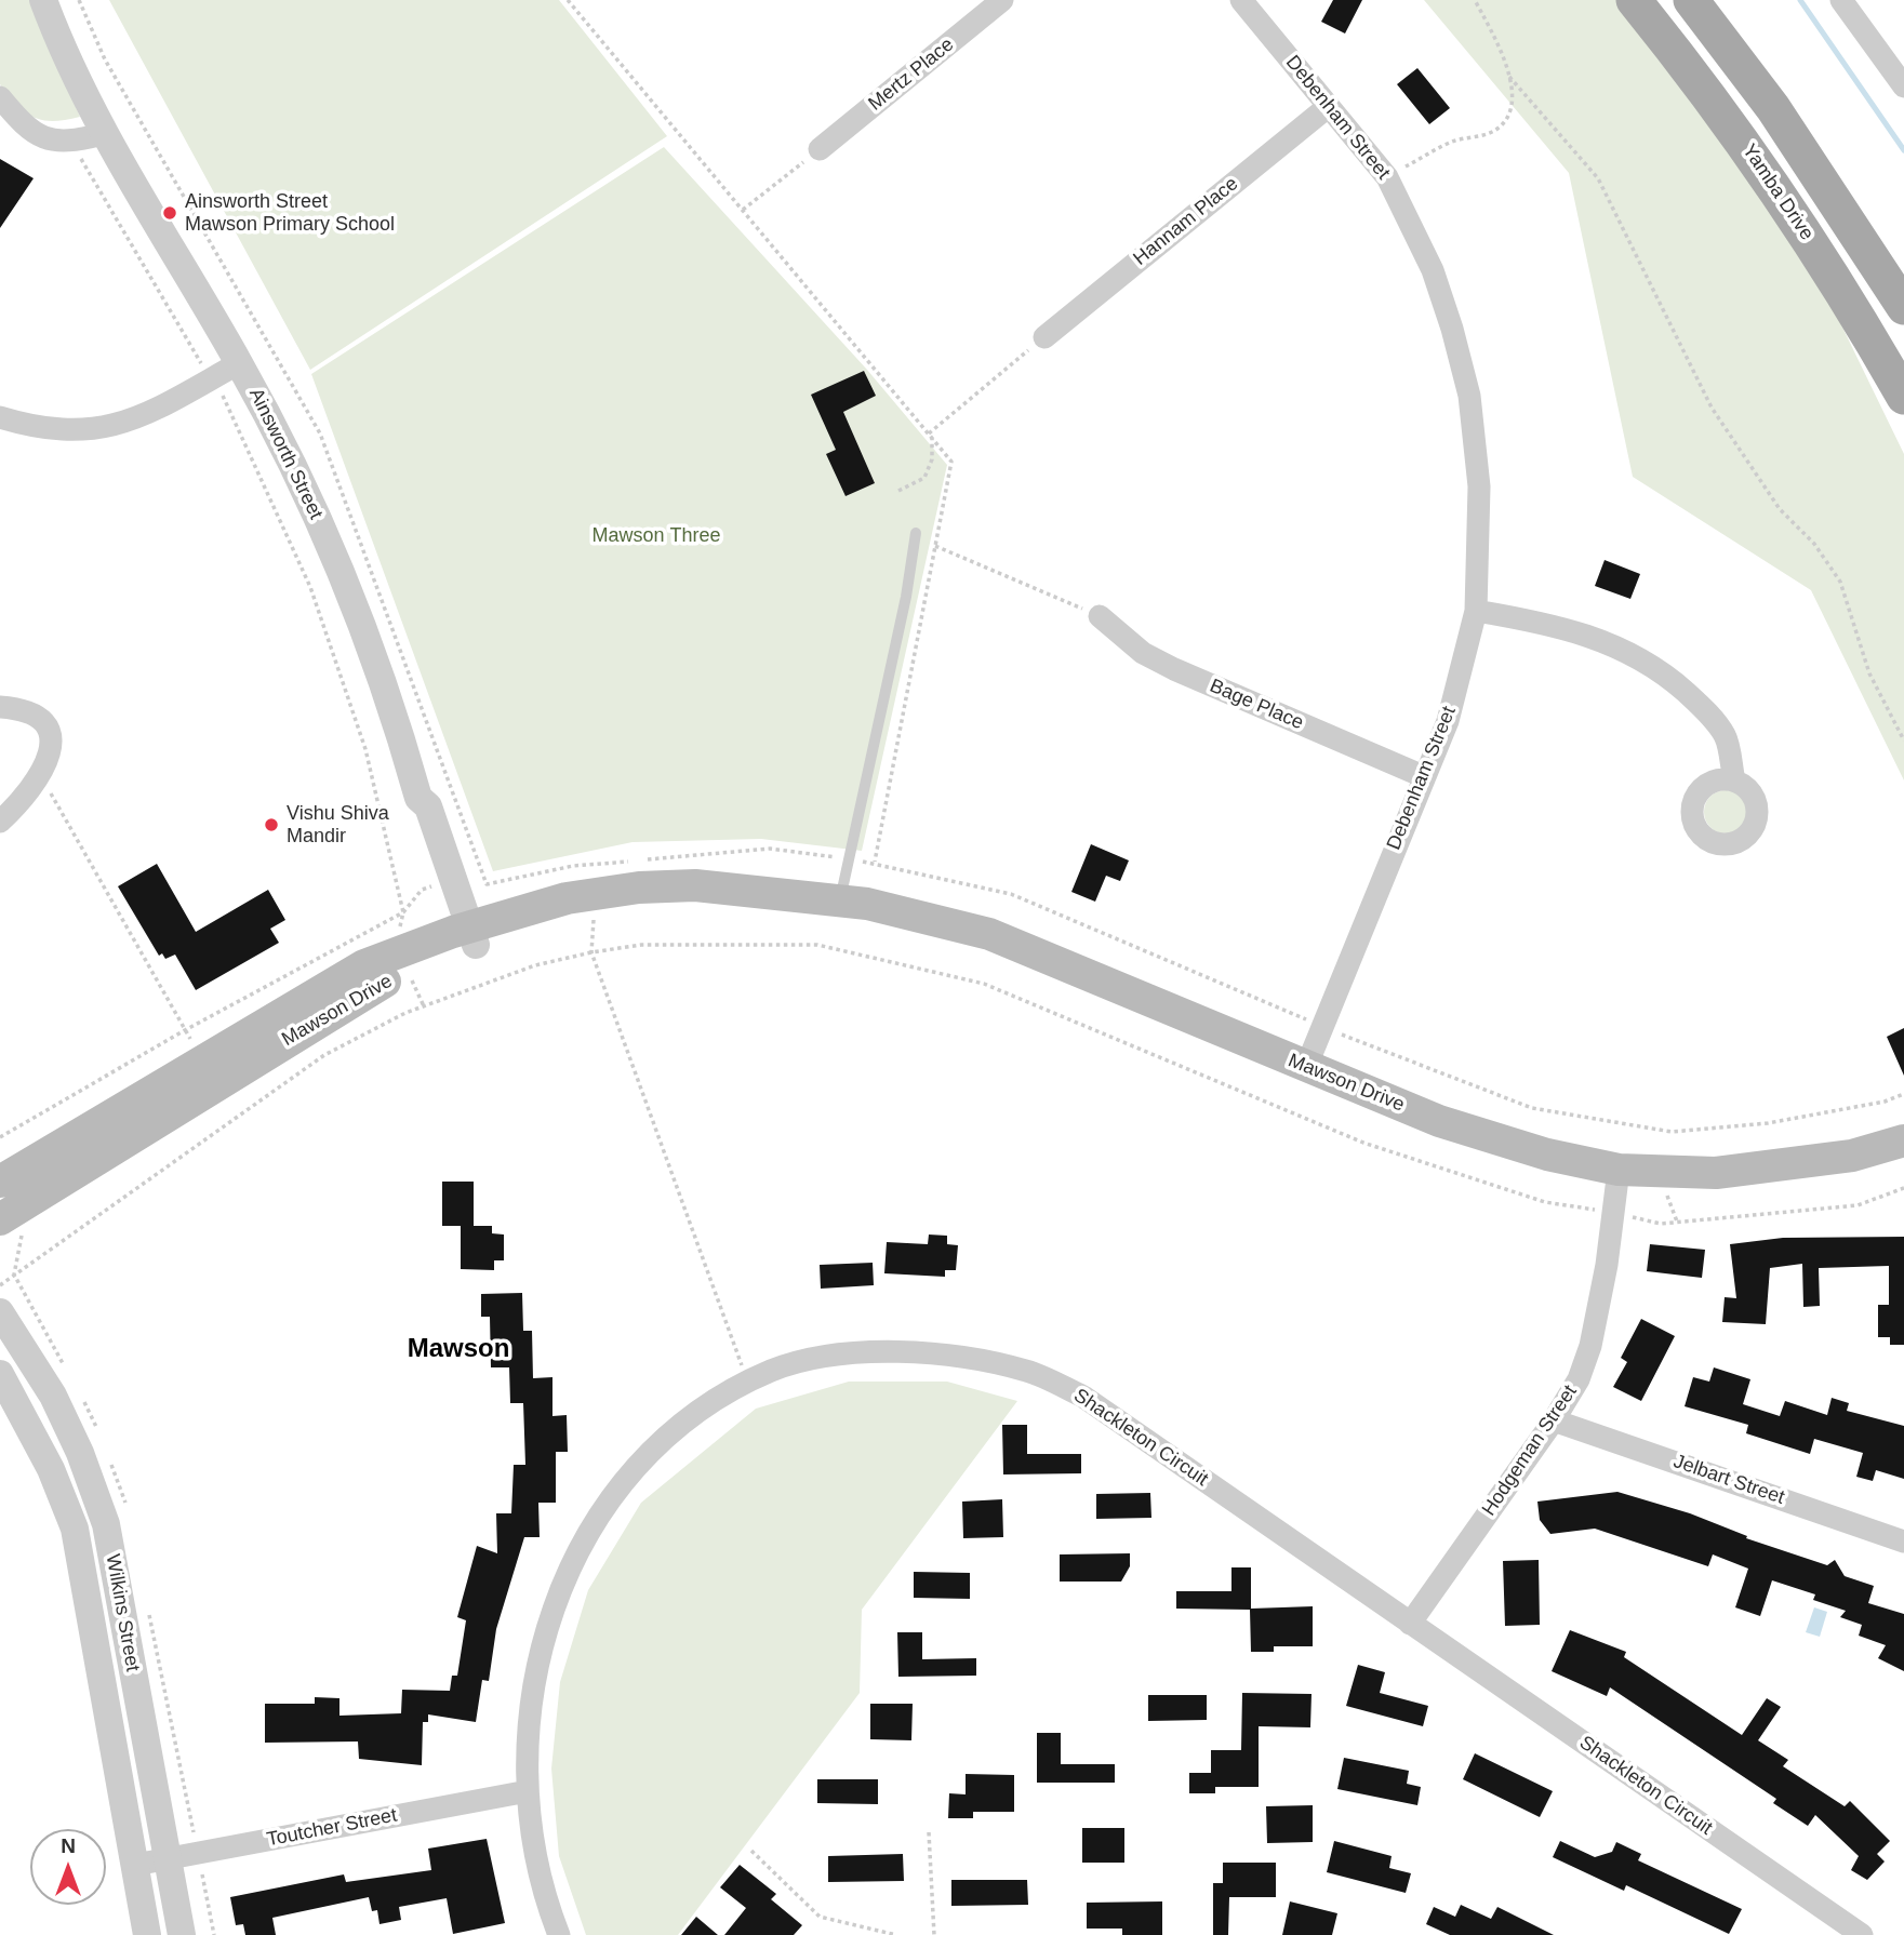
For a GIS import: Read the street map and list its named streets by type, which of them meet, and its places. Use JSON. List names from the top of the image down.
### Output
{
  "streets": {
    "main road": ["Yamba Drive", "Mawson Drive"],
    "street": [
      "Mertz Place",
      "Debenham Street",
      "Hannam Place",
      "Ainsworth Street",
      "Bage Place",
      "Shackleton Circuit",
      "Hodgeman Street",
      "Jelbart Street",
      "Wilkins Street",
      "Toutcher Street"
    ]
  },
  "crossings": [
    ["Debenham Street", "Hannam Place"],
    ["Debenham Street", "Bage Place"],
    ["Debenham Street", "Mawson Drive"],
    ["Ainsworth Street", "Mawson Drive"],
    ["Mawson Drive", "Hodgeman Street"],
    ["Shackleton Circuit", "Hodgeman Street"],
    ["Shackleton Circuit", "Toutcher Street"],
    ["Hodgeman Street", "Jelbart Street"],
    ["Wilkins Street", "Toutcher Street"]
  ],
  "districts": ["Mawson"],
  "parks": ["Mawson Three"],
  "places": ["Ainsworth Street Mawson Primary School", "Vishu Shiva Mandir"],
  "north": "top"
}
